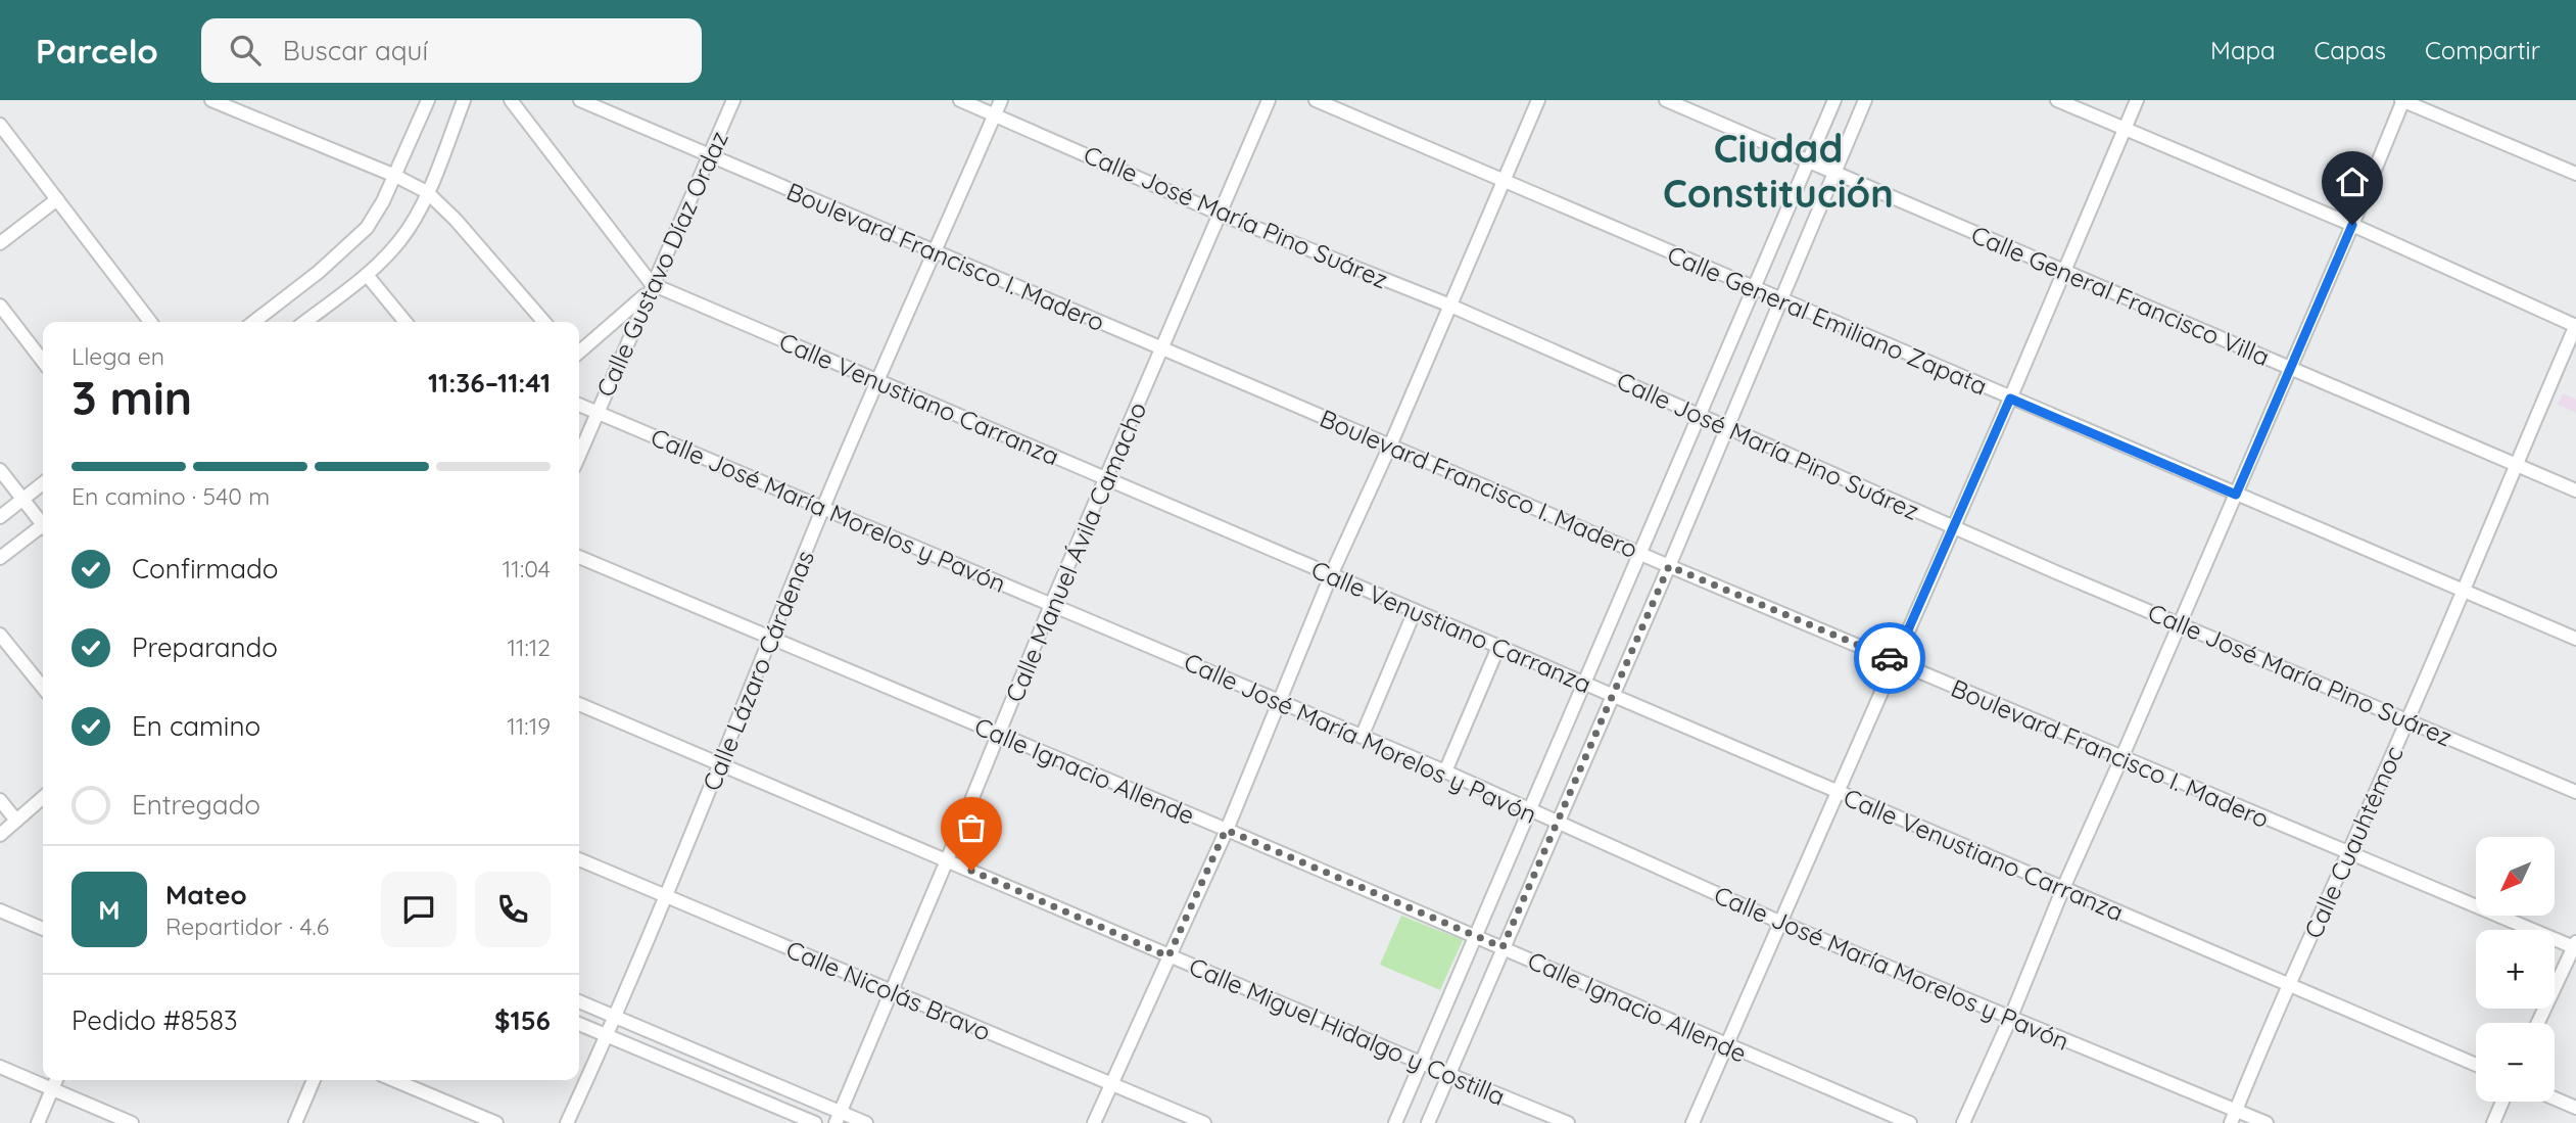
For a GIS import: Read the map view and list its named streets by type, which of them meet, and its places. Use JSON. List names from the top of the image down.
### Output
{
  "streets": {
    "street": [
      "Calle José María Pino Suárez",
      "Boulevard Francisco I. Madero",
      "Calle Gustavo Díaz Ordaz",
      "Calle General Francisco Villa",
      "Calle General Emiliano Zapata",
      "Calle Venustiano Carranza",
      "Calle José María Morelos y Pavón",
      "Calle Manuel Ávila Camacho",
      "Calle Lázaro Cárdenas",
      "Calle Ignacio Allende",
      "Calle Cuauhtémoc",
      "Calle Nicolás Bravo",
      "Calle Miguel Hidalgo y Costilla"
    ]
  },
  "crossings": [
    ["Calle José María Pino Suárez", "Calle Manuel Ávila Camacho"],
    ["Calle José María Pino Suárez", "Calle Lázaro Cárdenas"],
    ["Calle José María Pino Suárez", "Calle Cuauhtémoc"],
    ["Boulevard Francisco I. Madero", "Calle Gustavo Díaz Ordaz"],
    ["Boulevard Francisco I. Madero", "Calle Manuel Ávila Camacho"],
    ["Boulevard Francisco I. Madero", "Calle Lázaro Cárdenas"],
    ["Boulevard Francisco I. Madero", "Calle Cuauhtémoc"],
    ["Calle Gustavo Díaz Ordaz", "Calle Venustiano Carranza"],
    ["Calle Gustavo Díaz Ordaz", "Calle José María Morelos y Pavón"],
    ["Calle General Francisco Villa", "Calle Cuauhtémoc"],
    ["Calle General Emiliano Zapata", "Calle Cuauhtémoc"],
    ["Calle Venustiano Carranza", "Calle Manuel Ávila Camacho"],
    ["Calle Venustiano Carranza", "Calle Lázaro Cárdenas"],
    ["Calle Venustiano Carranza", "Calle Cuauhtémoc"],
    ["Calle José María Morelos y Pavón", "Calle Manuel Ávila Camacho"],
    ["Calle José María Morelos y Pavón", "Calle Lázaro Cárdenas"],
    ["Calle José María Morelos y Pavón", "Calle Cuauhtémoc"],
    ["Calle Manuel Ávila Camacho", "Calle Ignacio Allende"],
    ["Calle Manuel Ávila Camacho", "Calle Nicolás Bravo"],
    ["Calle Manuel Ávila Camacho", "Calle Miguel Hidalgo y Costilla"],
    ["Calle Lázaro Cárdenas", "Calle Ignacio Allende"],
    ["Calle Lázaro Cárdenas", "Calle Nicolás Bravo"],
    ["Calle Lázaro Cárdenas", "Calle Miguel Hidalgo y Costilla"]
  ],
  "districts": ["Ciudad Constitución"],
  "north": "bottom left",
  "page": {
    "header": "Parcelo",
    "search": "Buscar aquí",
    "nav": ["Mapa", "Capas", "Compartir"],
    "heading": ["3 min", "Llega en", "11:36–11:41"],
    "panel": [
      "Mateo",
      "Repartidor · 4.6",
      "Pedido #8583",
      "$156"
    ],
    "bar": "En camino · 540 m",
    "list": [
      ["Confirmado", "11:04"],
      ["Preparando", "11:12"],
      ["En camino", "11:19"],
      "Entregado"
    ],
    "map_buttons": ["+", "−"],
    "round": "M"
  }
}
